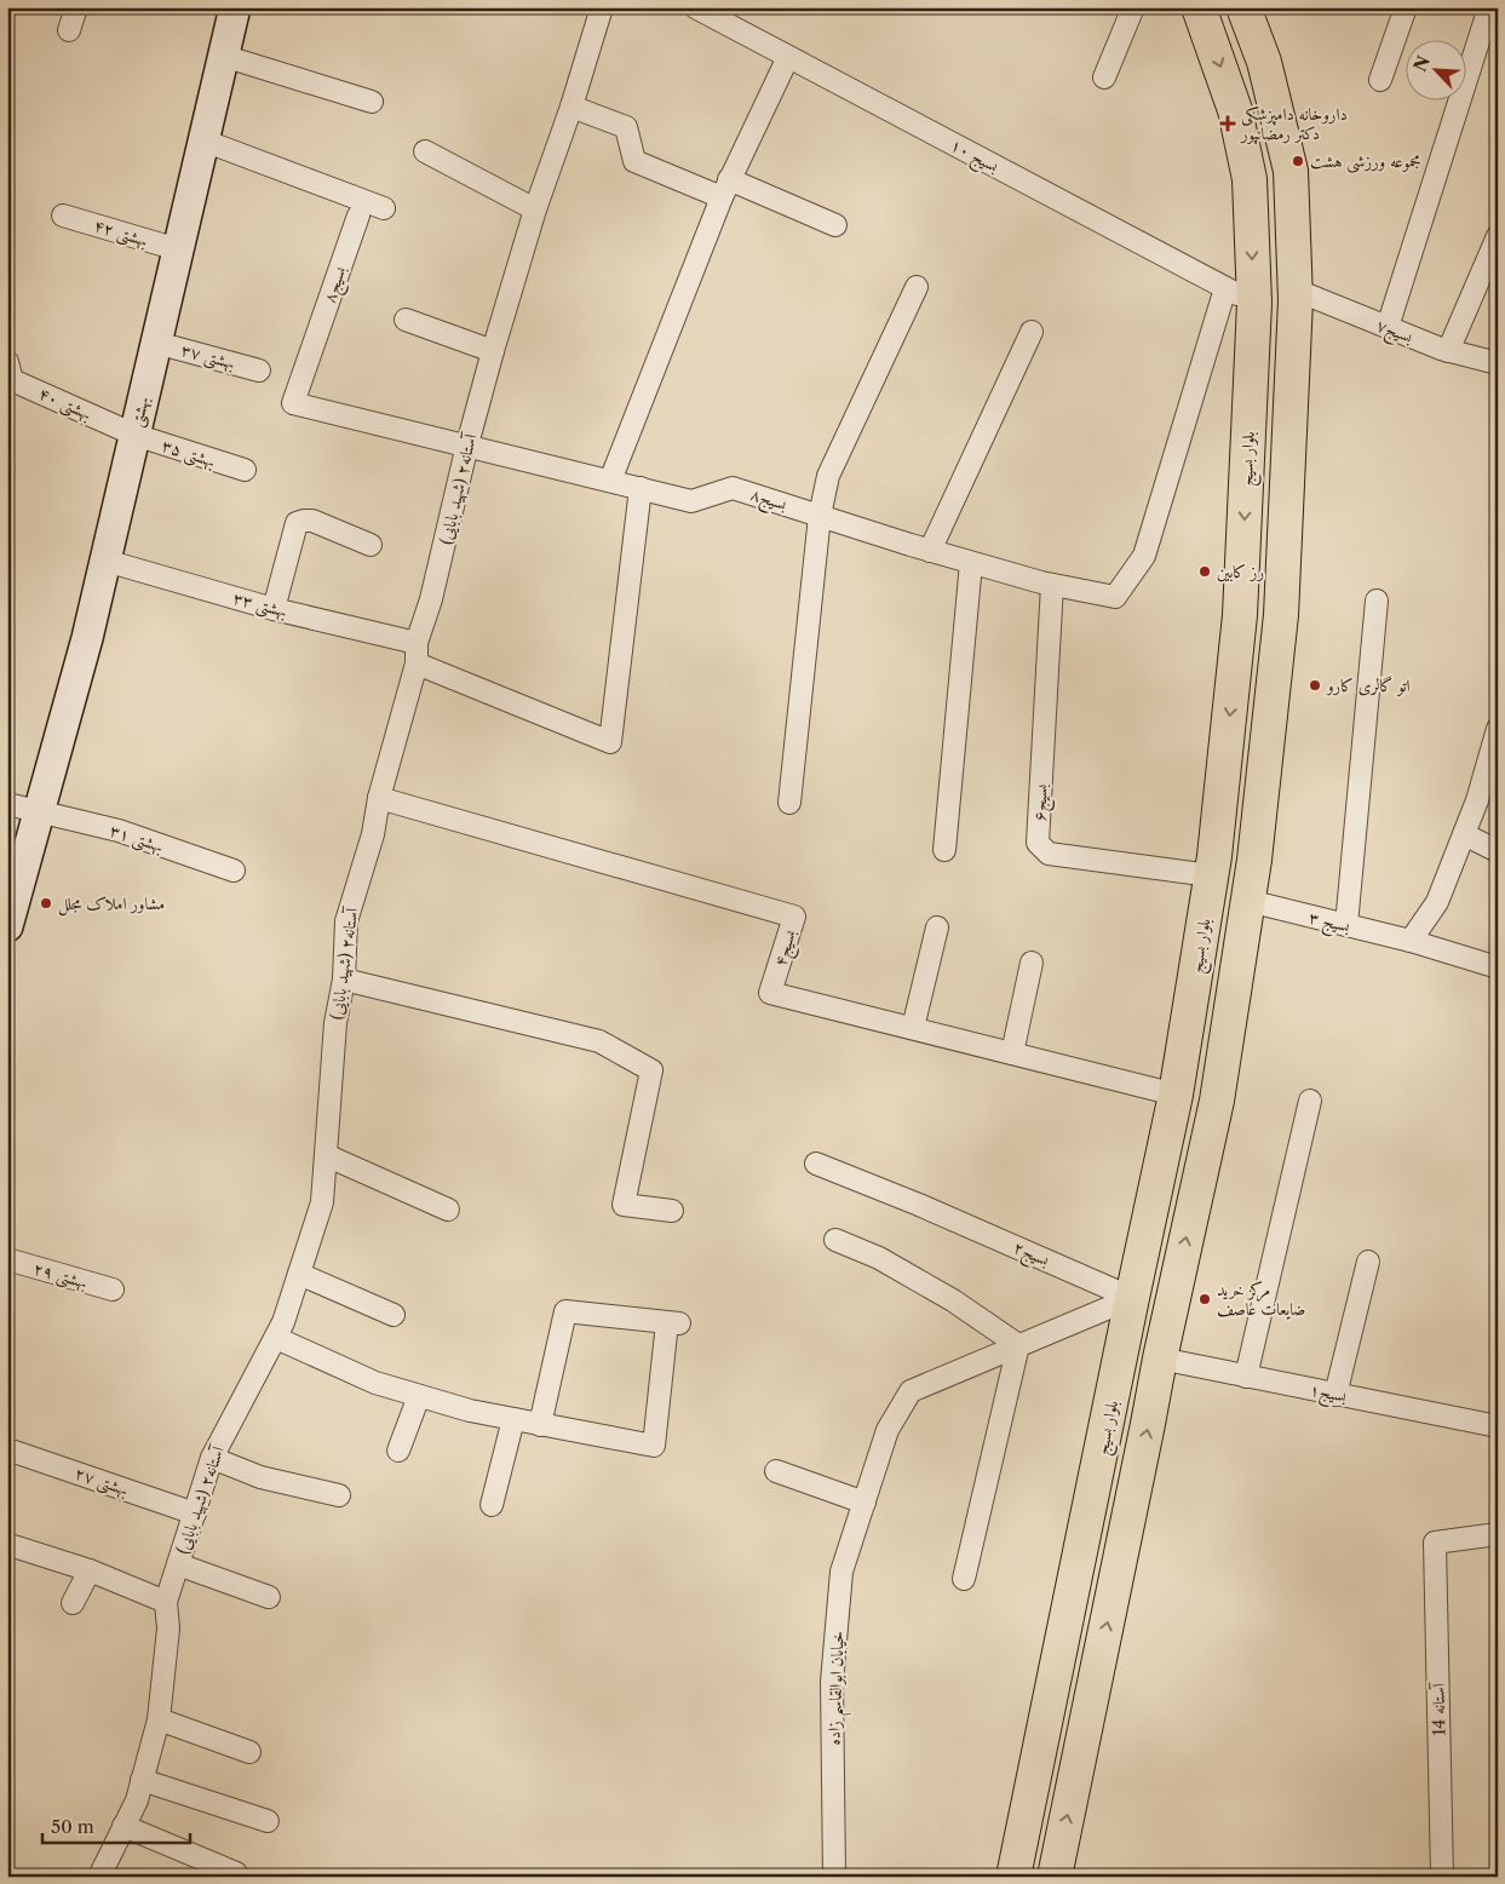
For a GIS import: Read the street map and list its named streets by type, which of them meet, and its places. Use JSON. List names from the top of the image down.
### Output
{
  "streets": {
    "main road": ["بهشتی", "بلوار بسیج"],
    "street": [
      "بسیج ۱۰",
      "بهشتی ۴۲",
      "بسیج۸",
      "بسیج۷",
      "بهشتی ۳۷",
      "بهشتی ۴۰",
      "بهشتی ۳۵",
      "آستانه۲ (شهید بابایی)",
      "بهشتی ۳۳",
      "بسیج۶",
      "بهشتی ۳۱",
      "بسیج ۳",
      "بسیج۴",
      "بسیج۲",
      "بهشتی ۲۹",
      "بسیج۱",
      "بهشتی ۲۷",
      "خیابان ابوالقاسم زاده",
      "آستانه 14"
    ]
  },
  "crossings": [
    ["بسیج ۱۰", "بسیج۸"],
    ["بسیج ۱۰", "بلوار بسیج"],
    ["بهشتی ۴۲", "بهشتی"],
    ["بسیج۸", "آستانه۲ (شهید بابایی)"],
    ["بسیج۸", "بهشتی ۳۳"],
    ["بسیج۸", "بسیج۶"],
    ["بهشتی ۳۷", "بهشتی"],
    ["بهشتی ۴۰", "بهشتی"],
    ["بهشتی ۴۰", "بهشتی ۳۵"],
    ["بهشتی", "بهشتی ۳۵"],
    ["بهشتی", "بهشتی ۳۳"],
    ["بهشتی", "بهشتی ۳۱"],
    ["بلوار بسیج", "بسیج۶"],
    ["بلوار بسیج", "بسیج۴"],
    ["بلوار بسیج", "بسیج۲"],
    ["آستانه۲ (شهید بابایی)", "بهشتی ۳۳"],
    ["آستانه۲ (شهید بابایی)", "بسیج۴"],
    ["آستانه۲ (شهید بابایی)", "بهشتی ۲۷"]
  ],
  "places": {
    "health": ["داروخانه دامپزشکی دکتر رمضانپور"],
    "other": [
      "مجموعه ورزشی هشت",
      "رز کابین",
      "اتو گالری کارو",
      "مشاور املاک مجلل",
      "مرکز خرید ضایعات عاصف"
    ]
  },
  "scale_bar": "50 m",
  "north": "top left"
}
